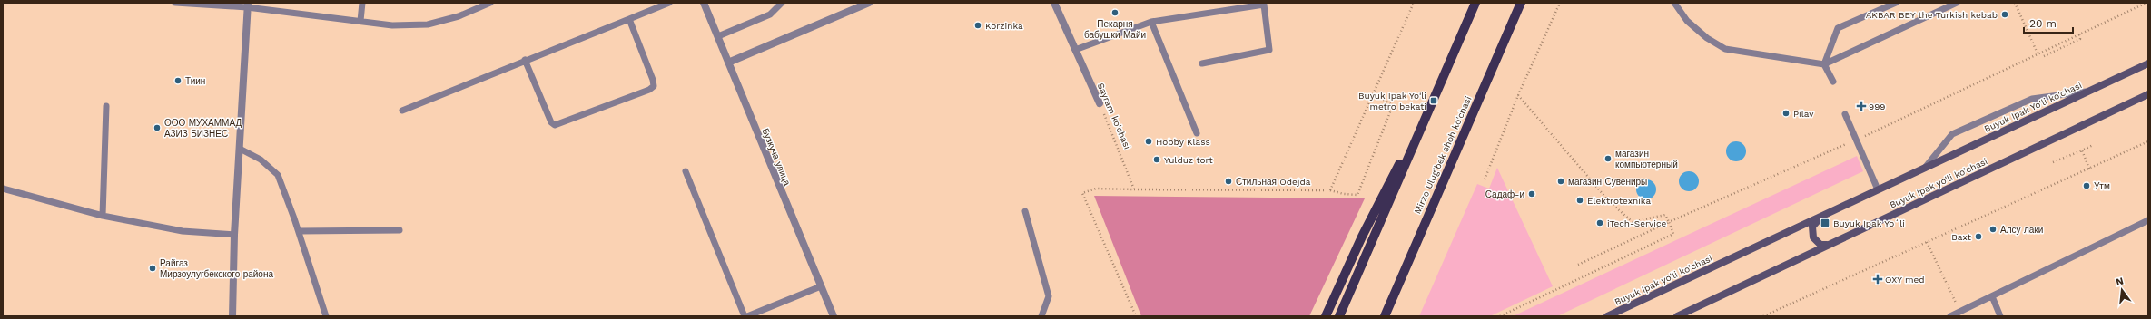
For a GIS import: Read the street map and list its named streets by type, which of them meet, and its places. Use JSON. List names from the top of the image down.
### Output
{
  "streets": {
    "main road": ["Buyuk Ipak Yo'li ko'chasi", "Mirzo Ulug'bek shoh ko'chasi", "Buyuk Ipak yo'li ko'chasi"],
    "street": ["Sayram ko'chasi", "Бузкуча улица"]
  },
  "crossings": [
    ["Buyuk Ipak Yo'li ko'chasi", "Buyuk Ipak yo'li ko'chasi"]
  ],
  "places": {
    "other": [
      "Пекарня бабушки Майи",
      "AKBAR BEY the Turkish kebab",
      "Korzinka",
      "Тиин",
      "Pilav",
      "ООО МУХАММАД АЗИЗ БИЗНЕС",
      "Hobby Klass",
      "магазин компьютерный",
      "Yulduz tort",
      "Стильная Odejda",
      "магазин Сувениры",
      "Утм",
      "Садаф-и",
      "Elektrotexnika",
      "iTech-Service",
      "Алсу лаки",
      "Baxt",
      "Райгаз Мирзоулугбекского района"
    ],
    "transit": ["Buyuk Ipak Yo'li metro bekati", "Buyuk Ipak Yoʻli"],
    "health": ["999", "OXY med"]
  },
  "scale_bar": "20 m",
  "north": "top"
}
